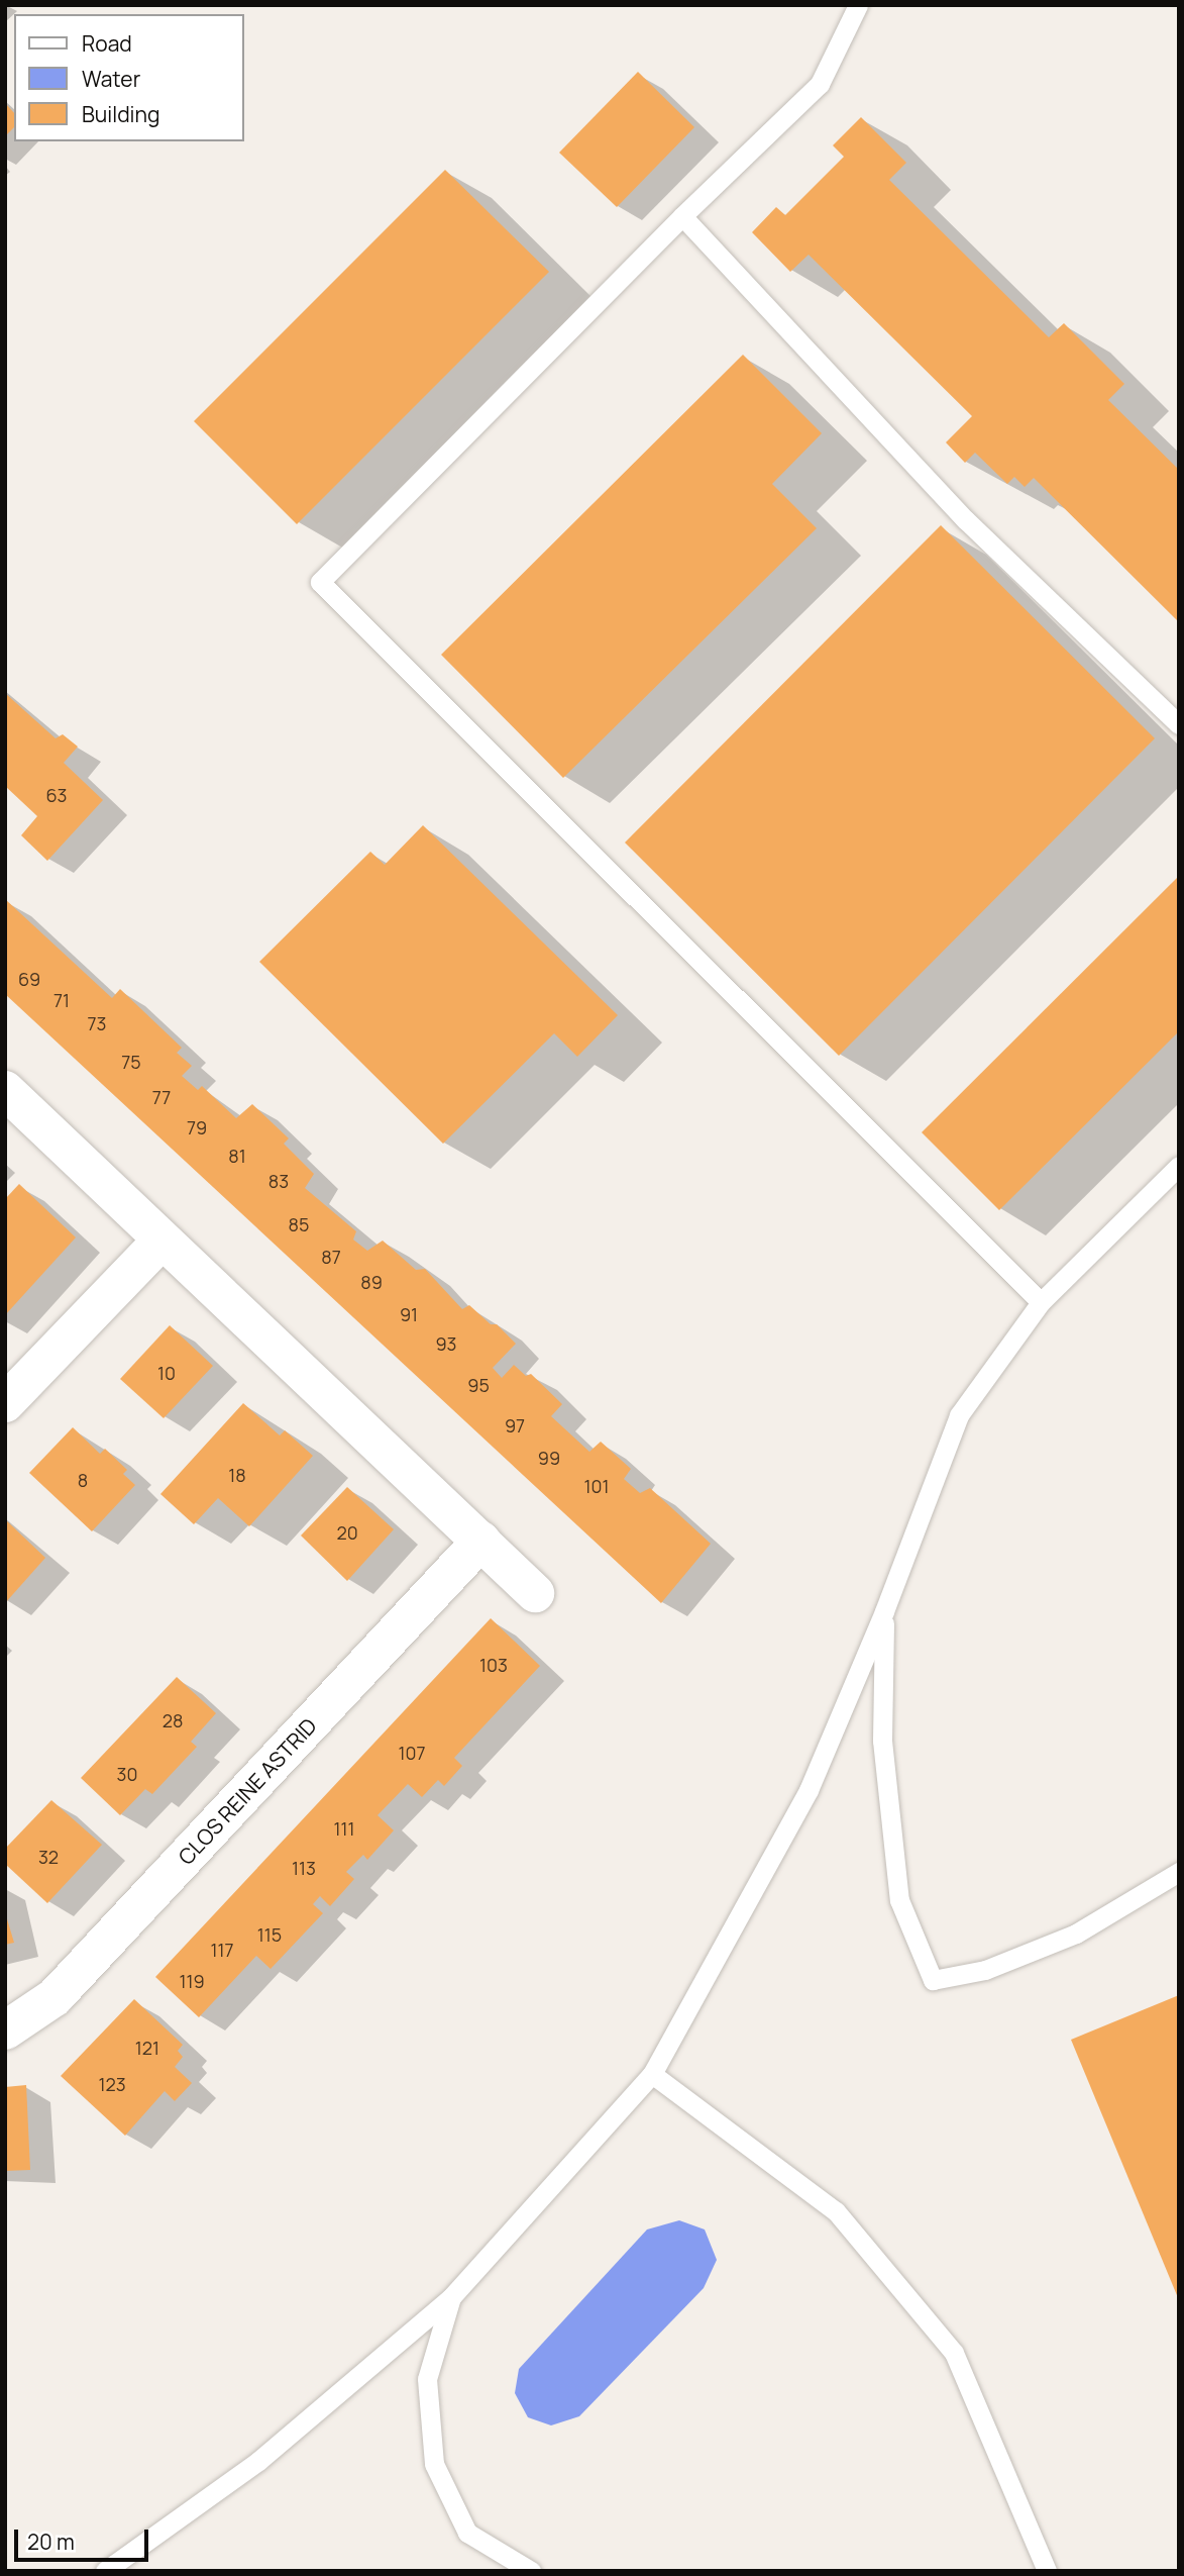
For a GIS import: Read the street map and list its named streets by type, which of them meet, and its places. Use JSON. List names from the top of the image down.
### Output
{
  "streets": {
    "street": ["CLOS REINE ASTRID"]
  },
  "house_numbers": [
    "63",
    "69",
    "71",
    "73",
    "75",
    "77",
    "79",
    "81",
    "83",
    "85",
    "87",
    "89",
    "91",
    "93",
    "10",
    "95",
    "97",
    "99",
    "18",
    "8",
    "101",
    "20",
    "103",
    "28",
    "107",
    "30",
    "111",
    "32",
    "113",
    "115",
    "117",
    "119",
    "121",
    "123"
  ],
  "legend": ["Road", "Water", "Building"],
  "scale_bar": "20 m"
}
